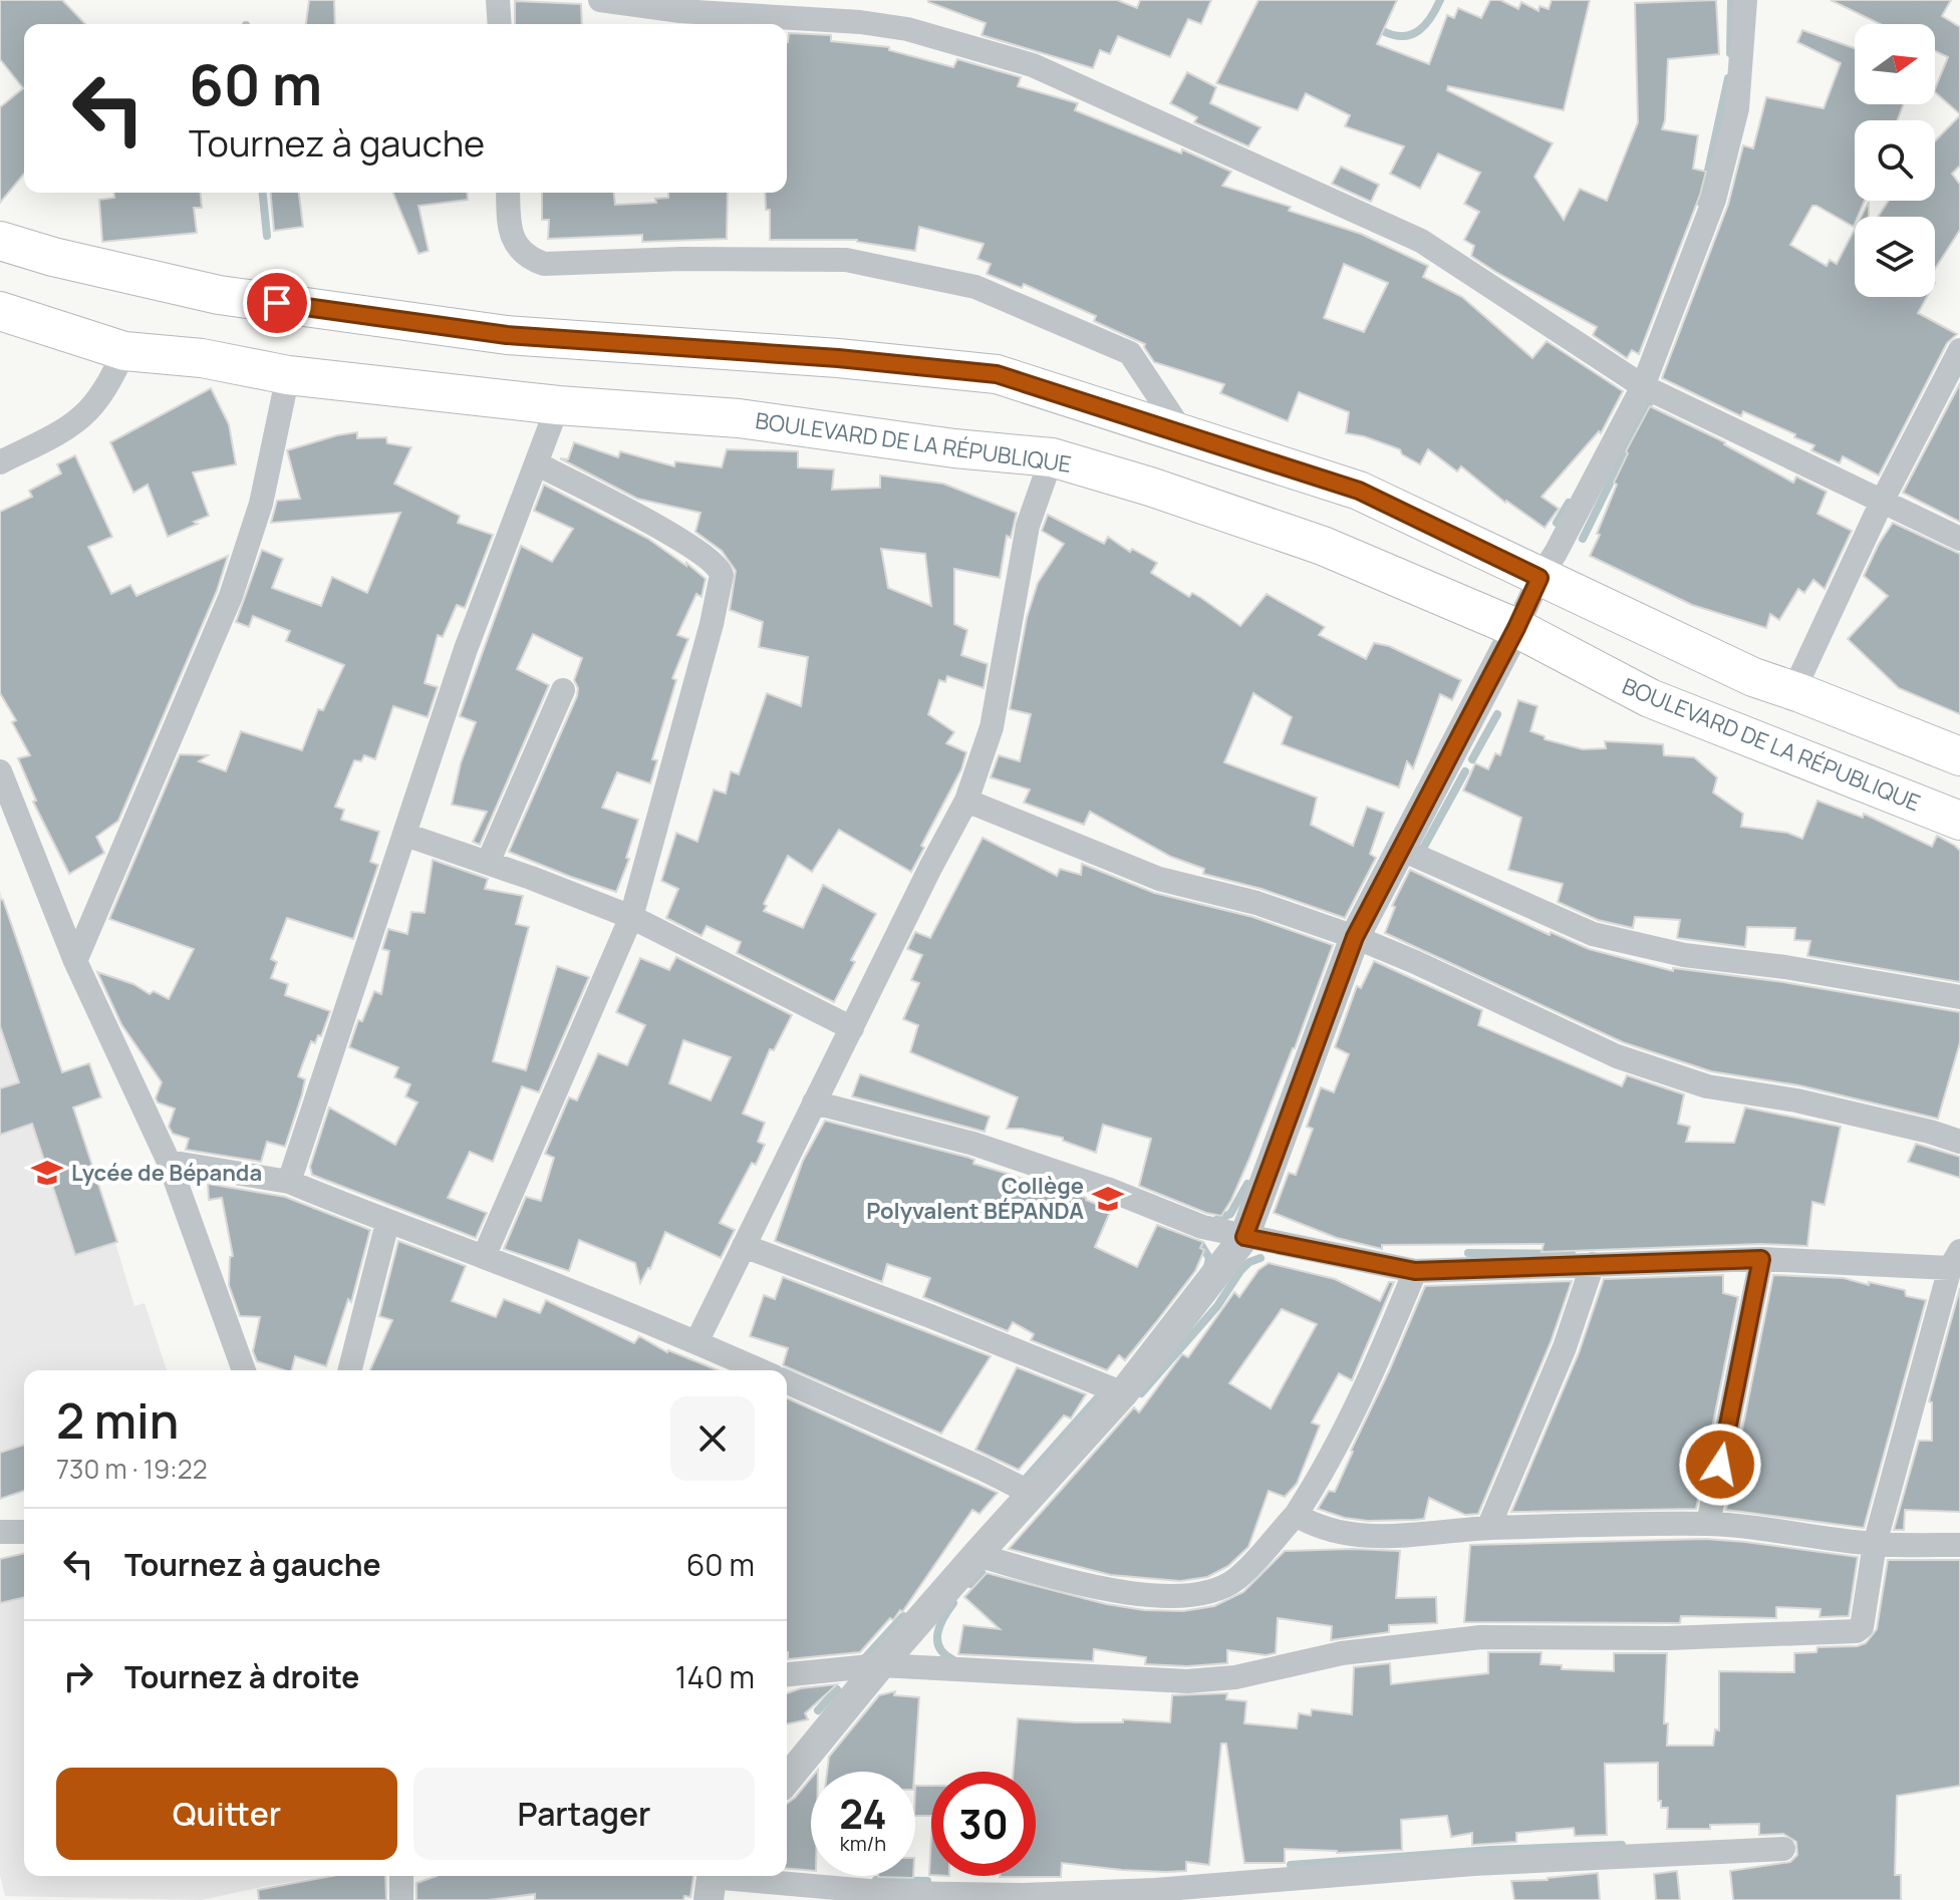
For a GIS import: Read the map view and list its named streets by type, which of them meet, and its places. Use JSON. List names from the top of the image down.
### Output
{
  "streets": {
    "main road": ["BOULEVARD DE LA RÉPUBLIQUE"]
  },
  "places": {
    "school or university": ["Lycée de Bépanda", "Collège Polyvalent BÉPANDA"]
  },
  "north": "right",
  "page": {
    "turn": ["60 m", "Tournez à gauche"],
    "heading": ["2 min", "730 m · 19:22"],
    "list": [
      {
        "name": "Tournez à gauche",
        "value": "60 m"
      },
      {
        "name": "Tournez à droite",
        "value": "140 m"
      }
    ],
    "buttons": ["Quitter", "Partager"],
    "speed": "24 km/h",
    "limit": "30"
  }
}
